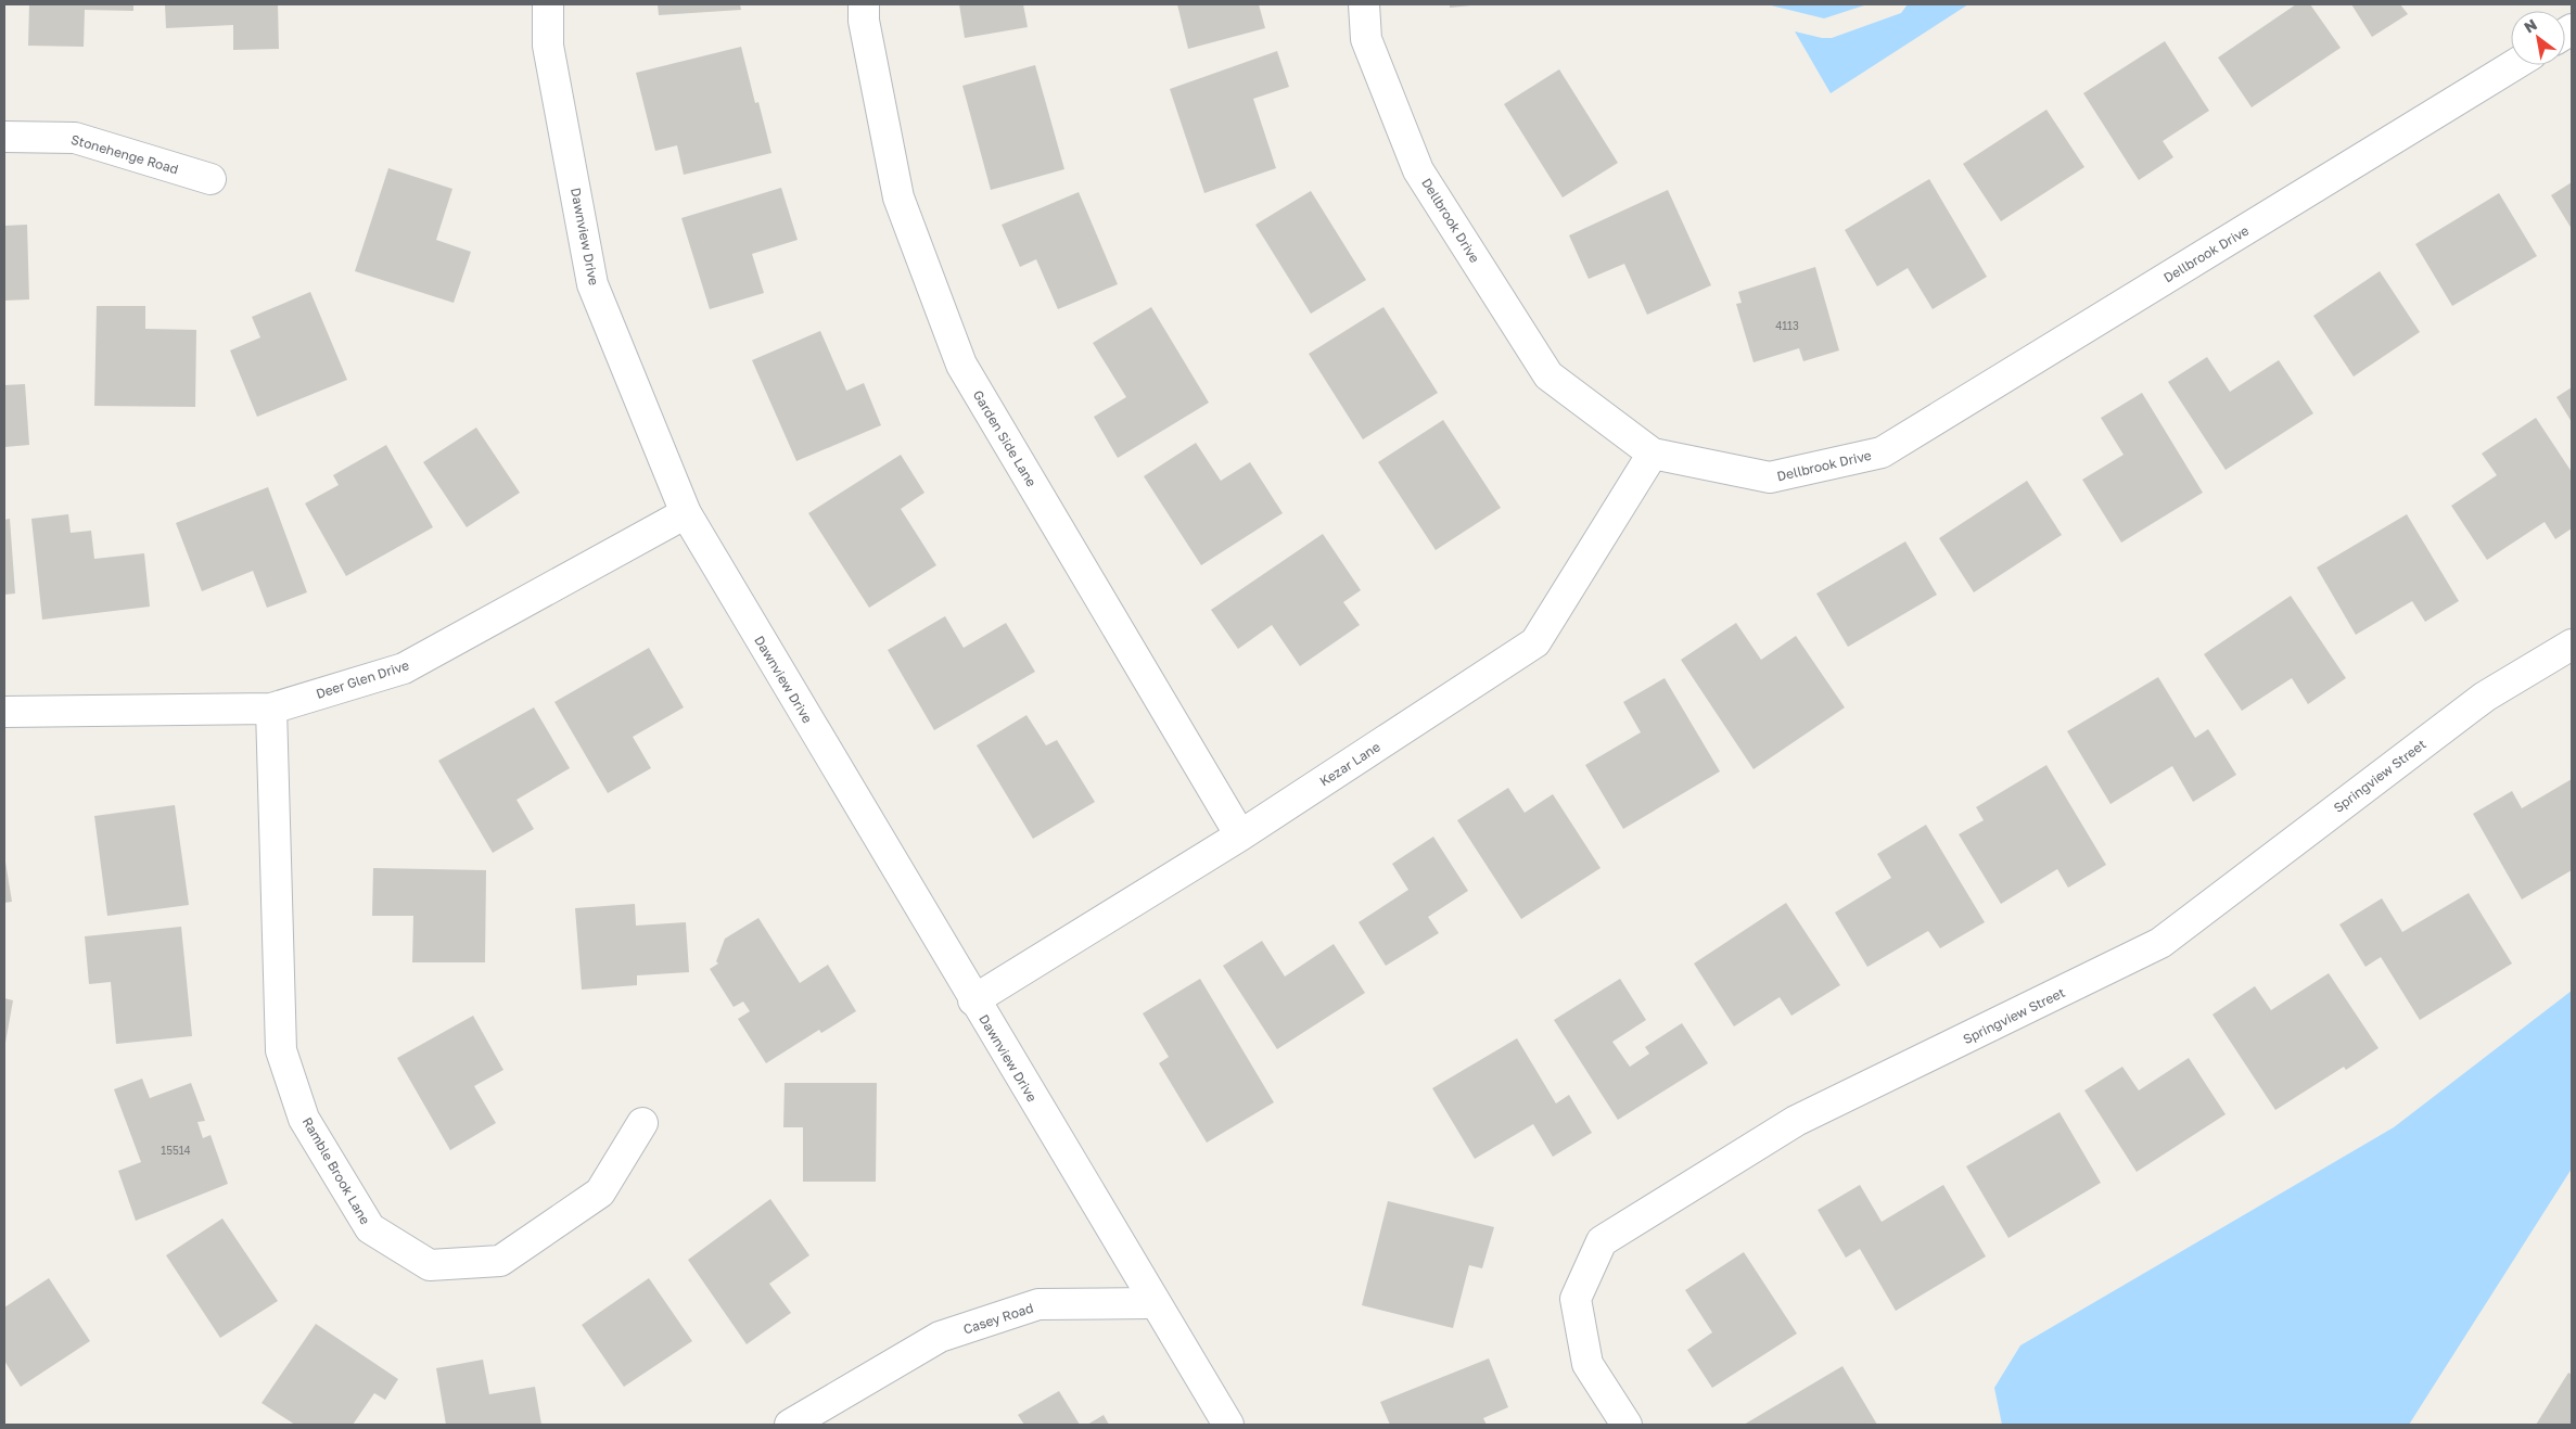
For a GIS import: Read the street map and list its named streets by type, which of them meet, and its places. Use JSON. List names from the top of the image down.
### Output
{
  "streets": {
    "street": [
      "Stonehenge Road",
      "Dellbrook Drive",
      "Dawnview Drive",
      "Garden Side Lane",
      "Deer Glen Drive",
      "Kezar Lane",
      "Springview Street",
      "Ramble Brook Lane",
      "Casey Road"
    ]
  },
  "crossings": [
    ["Dellbrook Drive", "Kezar Lane"],
    ["Dawnview Drive", "Deer Glen Drive"],
    ["Dawnview Drive", "Kezar Lane"],
    ["Dawnview Drive", "Casey Road"],
    ["Garden Side Lane", "Kezar Lane"],
    ["Deer Glen Drive", "Ramble Brook Lane"]
  ],
  "house_numbers": ["4113", "15514"],
  "north": "top left"
}
